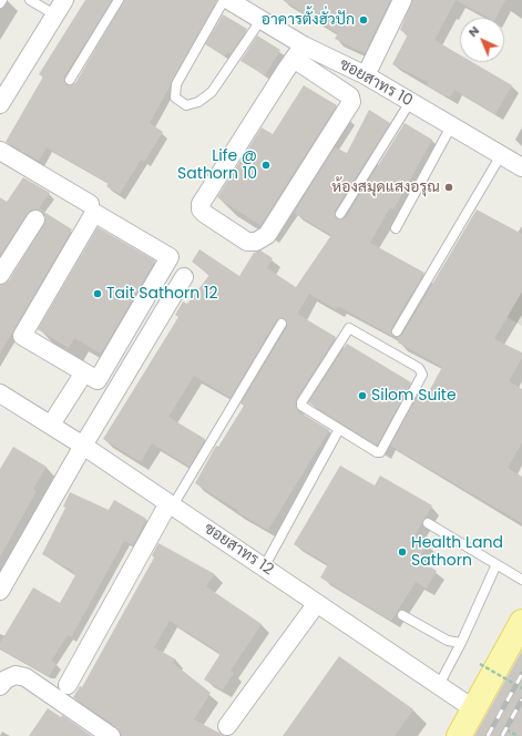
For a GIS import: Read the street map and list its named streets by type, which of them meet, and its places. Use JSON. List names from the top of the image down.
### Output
{
  "streets": {
    "street": ["ซอยสาทร 10", "ซอยสาทร 12"]
  },
  "places": [
    "อาคารตั้งฮั่วปัก",
    "Life @ Sathorn 10",
    "ห้องสมุดแสงอรุณ",
    "Tait Sathorn 12",
    "Silom Suite",
    "Health Land Sathorn"
  ],
  "north": "top left"
}
